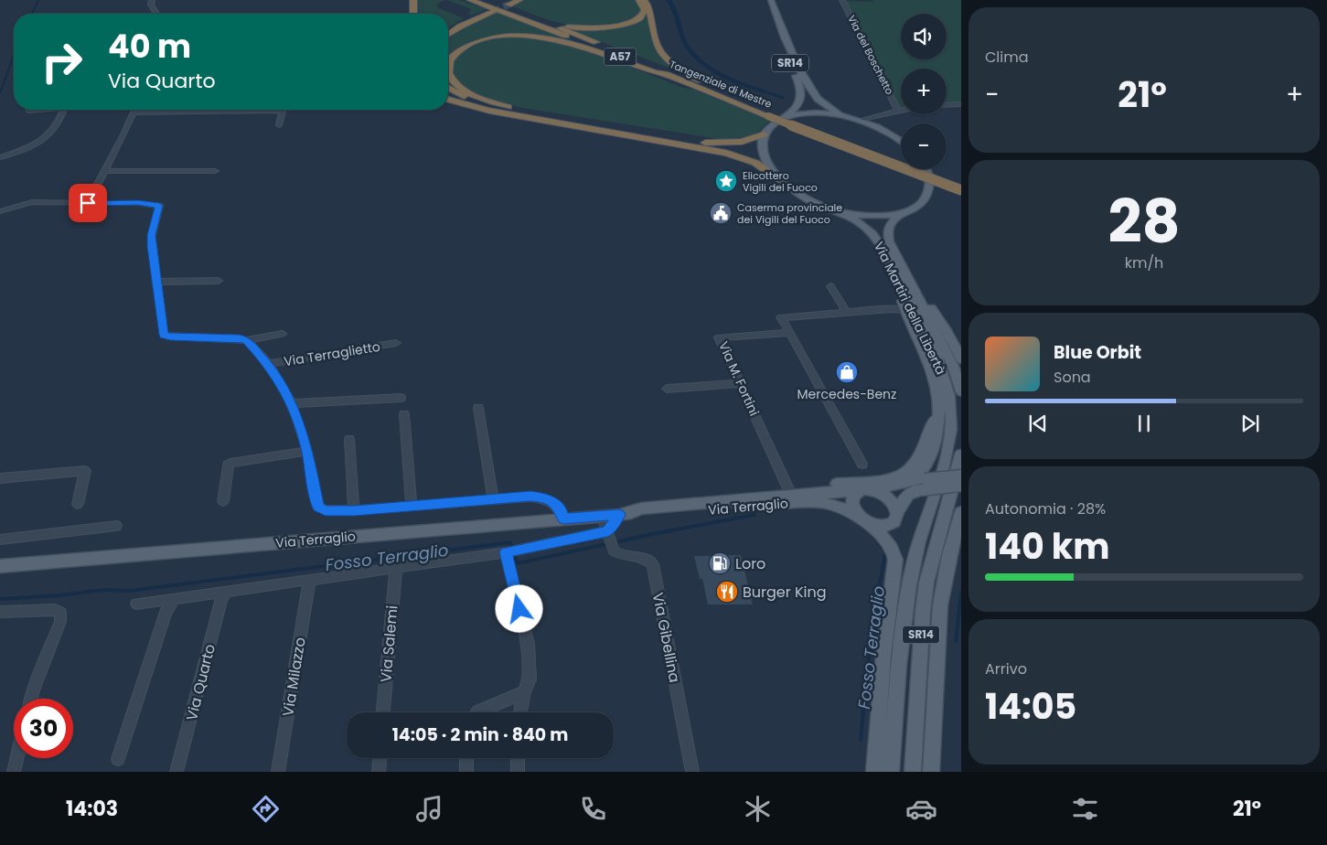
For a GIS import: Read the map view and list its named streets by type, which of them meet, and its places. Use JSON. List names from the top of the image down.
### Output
{
  "streets": {
    "highway": ["A57", "Tangenziale di Mestre"],
    "main road": ["SR14", "Via Martiri della Libertà", "Via Terraglio"],
    "street": [
      "Via del Boschetto",
      "Via Terraglietto",
      "Via M. Fortini",
      "Via Gibellina",
      "Via Salemi",
      "Via Milazzo",
      "Via Quarto"
    ]
  },
  "crossings": [
    ["A57", "SR14"],
    ["A57", "Tangenziale di Mestre"],
    ["SR14", "Tangenziale di Mestre"],
    ["SR14", "Via Terraglio"],
    ["Via Martiri della Libertà", "Via Terraglio"],
    ["Via Terraglietto", "Via Terraglio"],
    ["Via M. Fortini", "Via Terraglio"]
  ],
  "water": ["Fosso Terraglio"],
  "places": {
    "place": ["Elicottero Vigili del Fuoco"],
    "public building": ["Caserma provinciale dei Vigili del Fuoco"],
    "shop": ["Mercedes-Benz"],
    "fuel station": ["Loro"],
    "restaurant": ["Burger King"]
  },
  "page": {
    "tile": [
      "Clima",
      ["28", "km/h"],
      ["Autonomia · 28%", "140 km"],
      ["Arrivo", "14:05"]
    ],
    "map_buttons": ["+", "−"],
    "turn": ["40 m", "Via Quarto"],
    "heat": ["−", "21°", "+"],
    "song": ["Blue Orbit", "Sona"],
    "limit": "30",
    "trip": "14:05 · 2 min · 840 m",
    "tabs": ["14:03", "21°"]
  }
}
